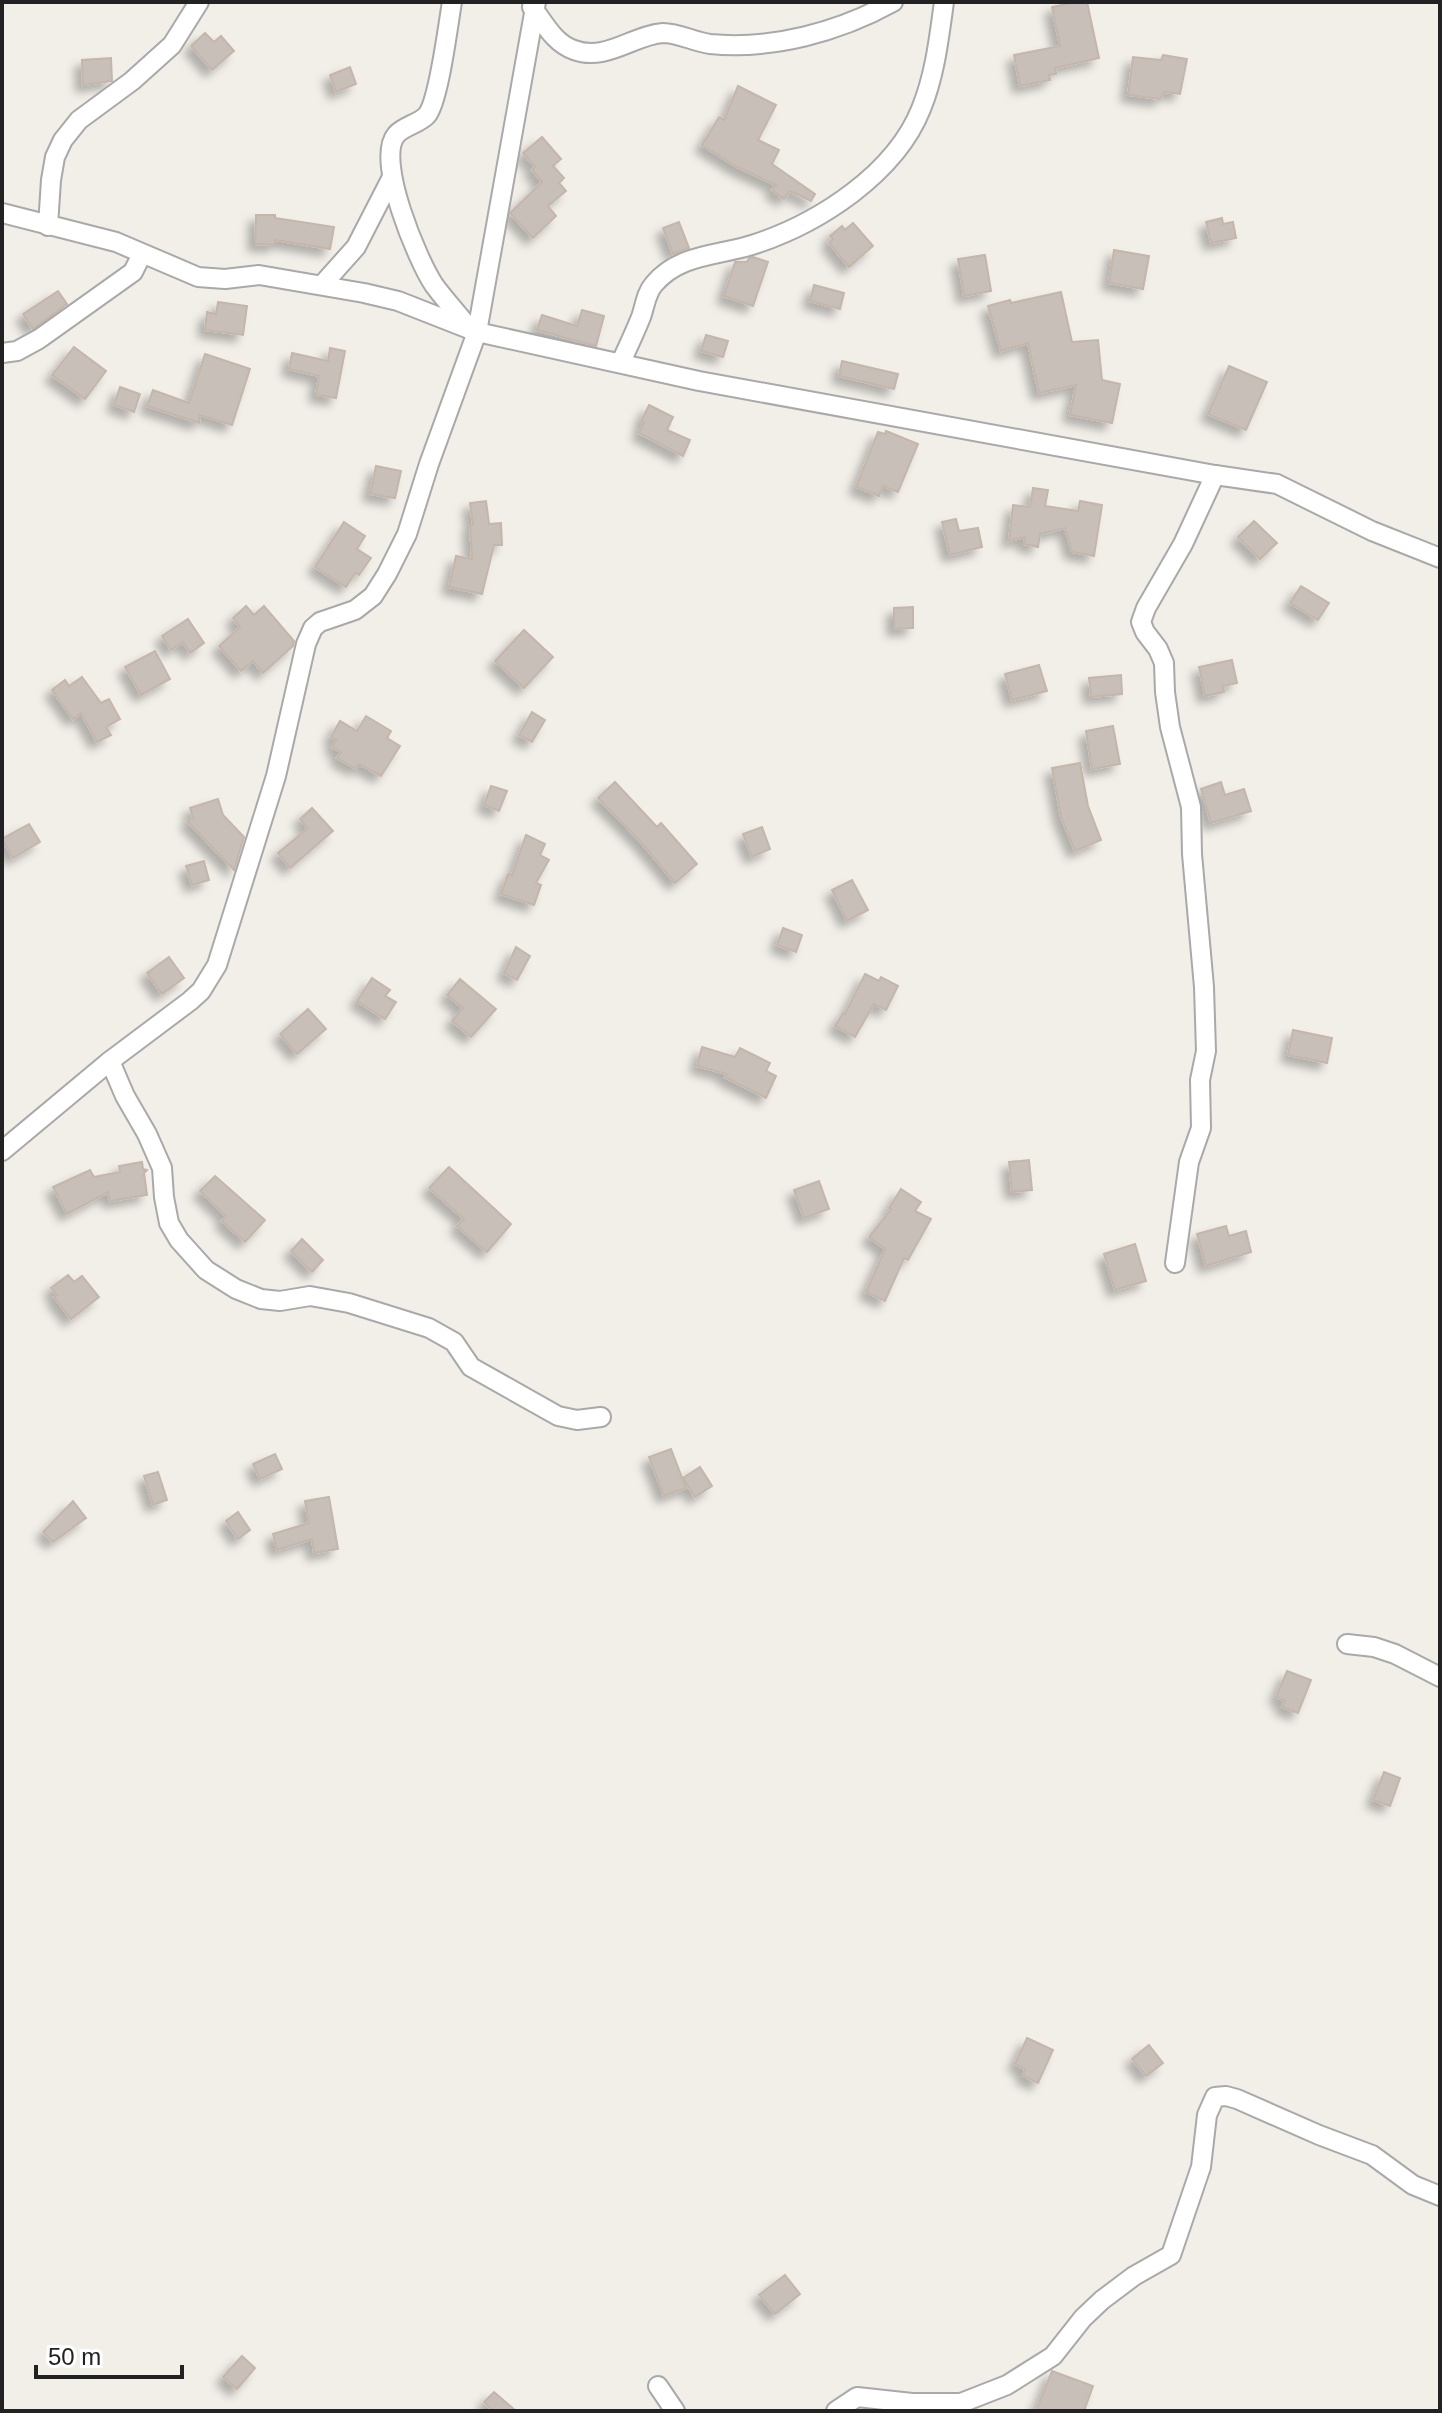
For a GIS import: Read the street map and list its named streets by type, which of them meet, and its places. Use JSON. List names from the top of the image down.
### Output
{
  "scale_bar": "50 m"
}
